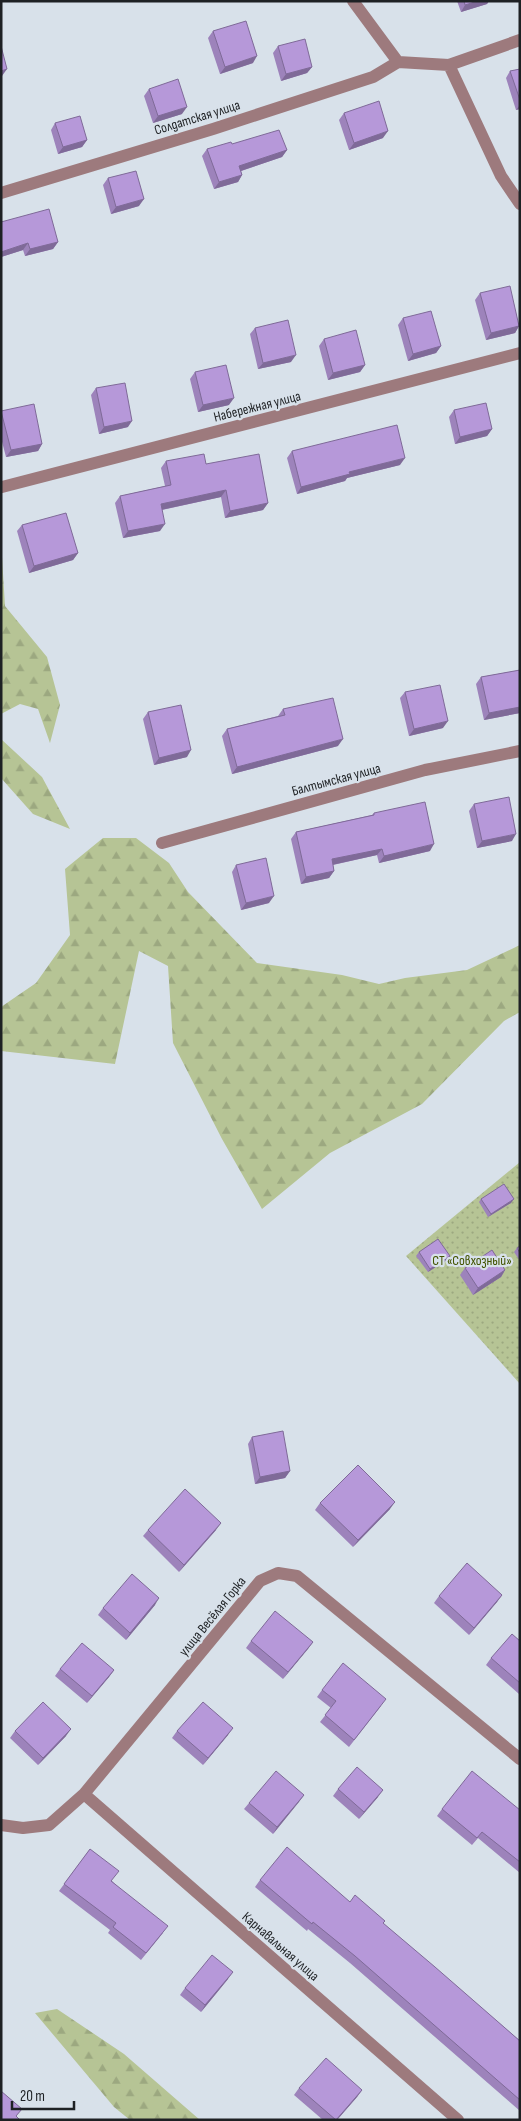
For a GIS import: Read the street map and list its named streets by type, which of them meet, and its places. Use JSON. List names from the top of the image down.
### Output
{
  "streets": {
    "street": [
      "Солдатская улица",
      "Набережная улица",
      "Балтымская улица",
      "улица Весёлая Горка",
      "Карнавальная улица"
    ]
  },
  "crossings": [
    ["улица Весёлая Горка", "Карнавальная улица"]
  ],
  "parks": ["СТ «Совхозный»"],
  "scale_bar": "20 m"
}
